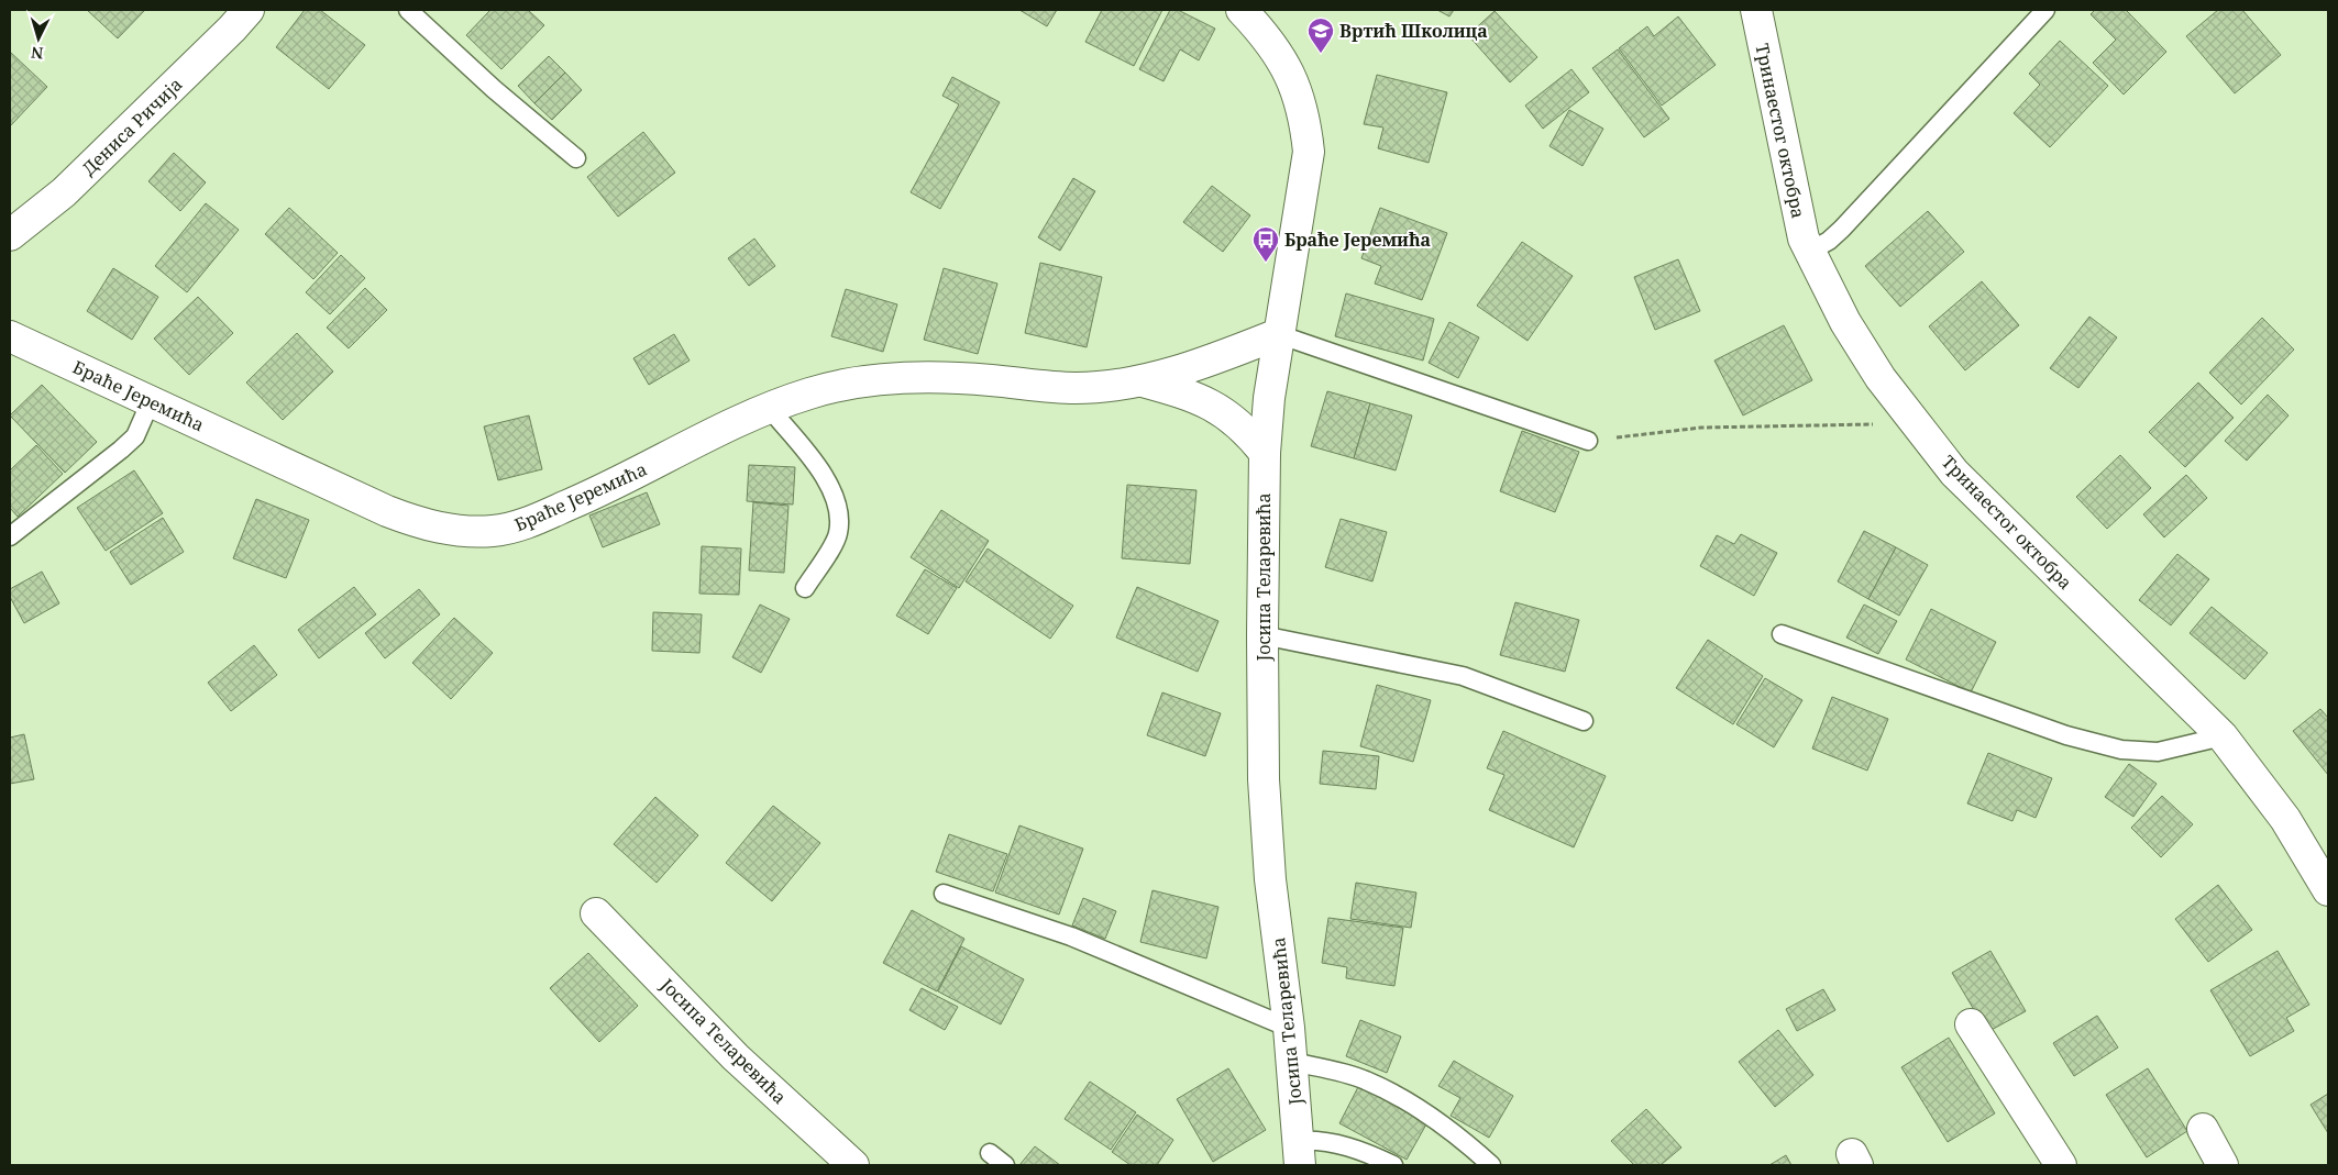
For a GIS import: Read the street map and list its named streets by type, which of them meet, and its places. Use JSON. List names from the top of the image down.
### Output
{
  "streets": {
    "street": [
      "Дениса Ричија",
      "Тринаестог октобра",
      "Браће Јеремића",
      "Јосипа Теларевића"
    ]
  },
  "crossings": [
    ["Браће Јеремића", "Јосипа Теларевића"]
  ],
  "places": {
    "school or university": ["Вртић Школица"],
    "bus stop": ["Браће Јеремића"]
  },
  "north": "bottom"
}
